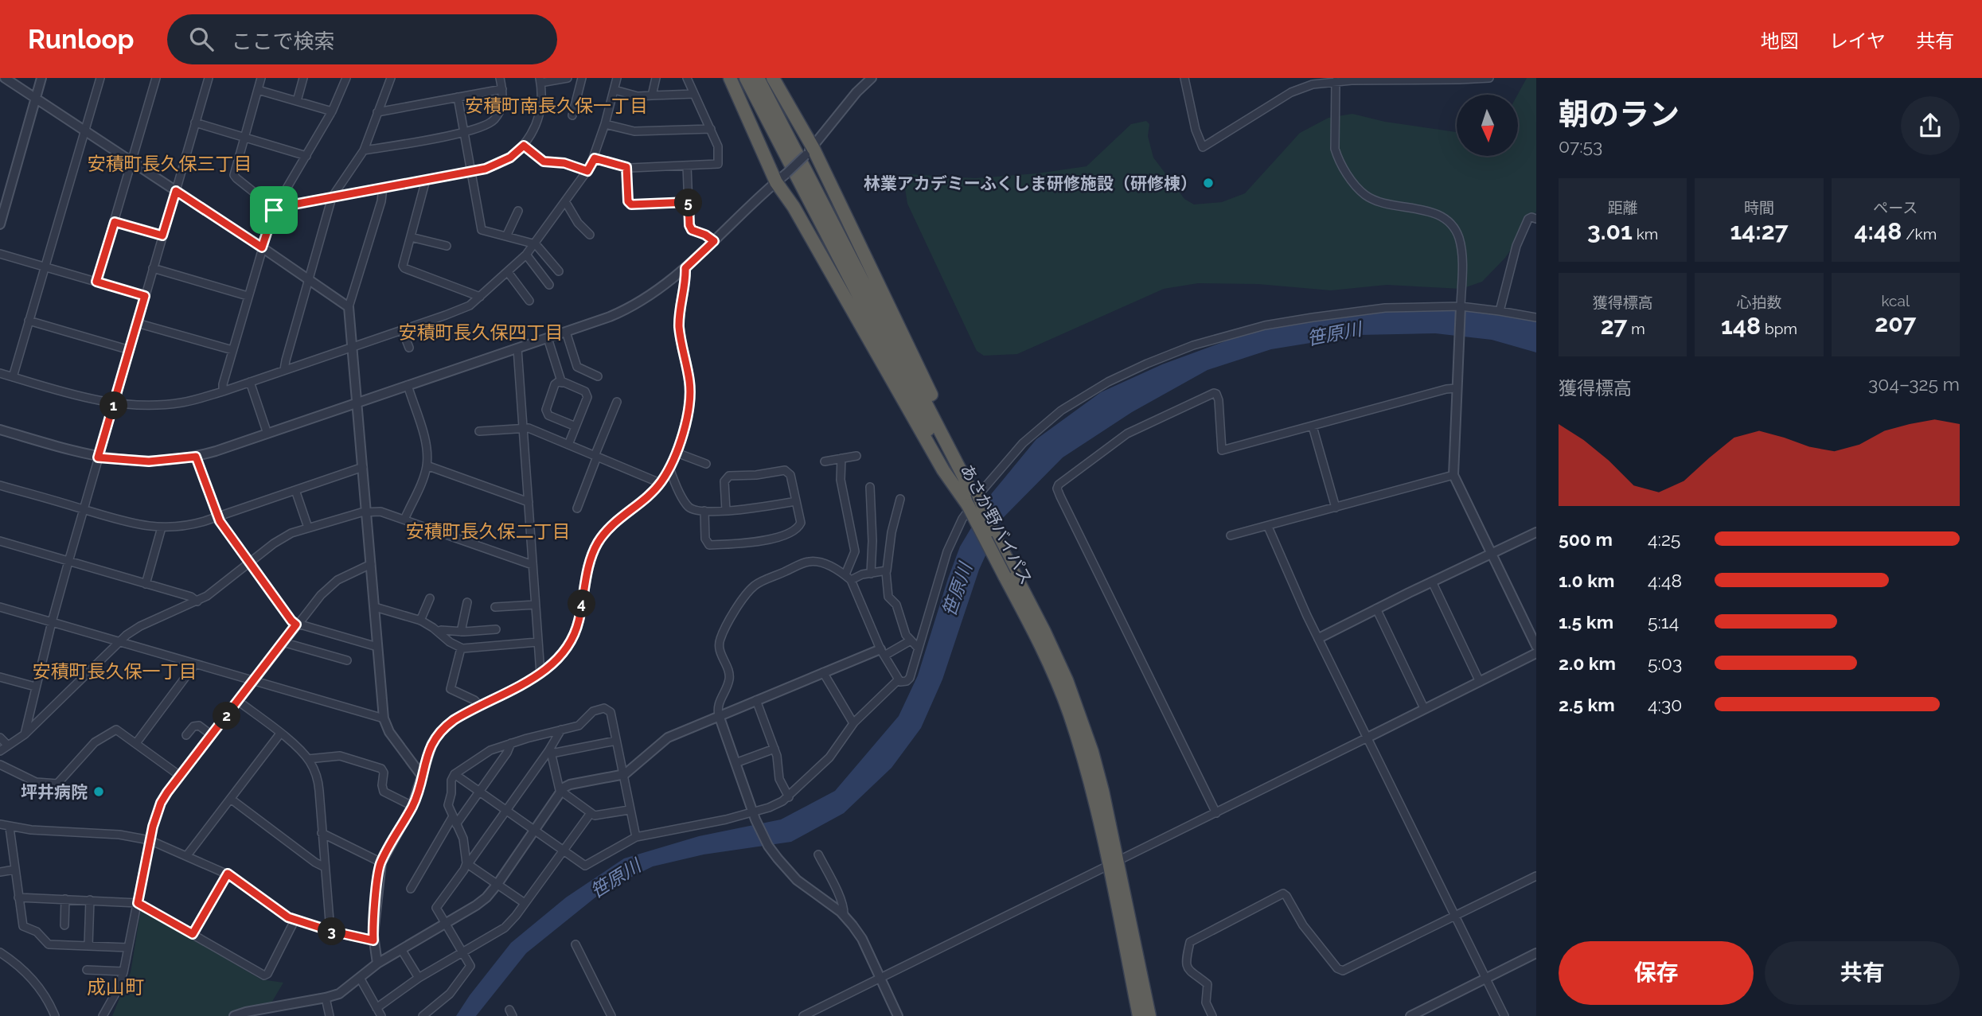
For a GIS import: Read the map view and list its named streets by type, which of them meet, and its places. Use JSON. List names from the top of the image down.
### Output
{
  "streets": {
    "highway": ["あさか野バイパス"]
  },
  "districts": [
    "安積町南長久保一丁目",
    "安積町長久保三丁目",
    "安積町長久保四丁目",
    "安積町長久保二丁目",
    "安積町長久保一丁目",
    "成山町"
  ],
  "water": ["笹原川"],
  "places": ["林業アカデミーふくしま研修施設（研修棟）", "坪井病院"],
  "north": "bottom",
  "page": {
    "header": "Runloop",
    "search": "ここで検索",
    "nav": ["地図", "レイヤ", "共有"],
    "heading": ["朝のラン", "07:53"],
    "stats": [
      ["距離", "3.01 km"],
      ["時間", "14:27"],
      ["ペース", "4:48 /km"],
      ["獲得標高", "27 m"],
      ["心拍数", "148 bpm"],
      ["kcal", "207"]
    ],
    "pins": [
      "5",
      "1",
      "4",
      "2",
      "3"
    ],
    "chart": ["獲得標高", "304–325 m"],
    "list": [
      {
        "name": "500 m",
        "note": "4:25"
      },
      {
        "name": "1.0 km",
        "note": "4:48"
      },
      {
        "name": "1.5 km",
        "note": "5:14"
      },
      {
        "name": "2.0 km",
        "note": "5:03"
      },
      {
        "name": "2.5 km",
        "note": "4:30"
      }
    ],
    "buttons": ["保存", "共有"]
  }
}
